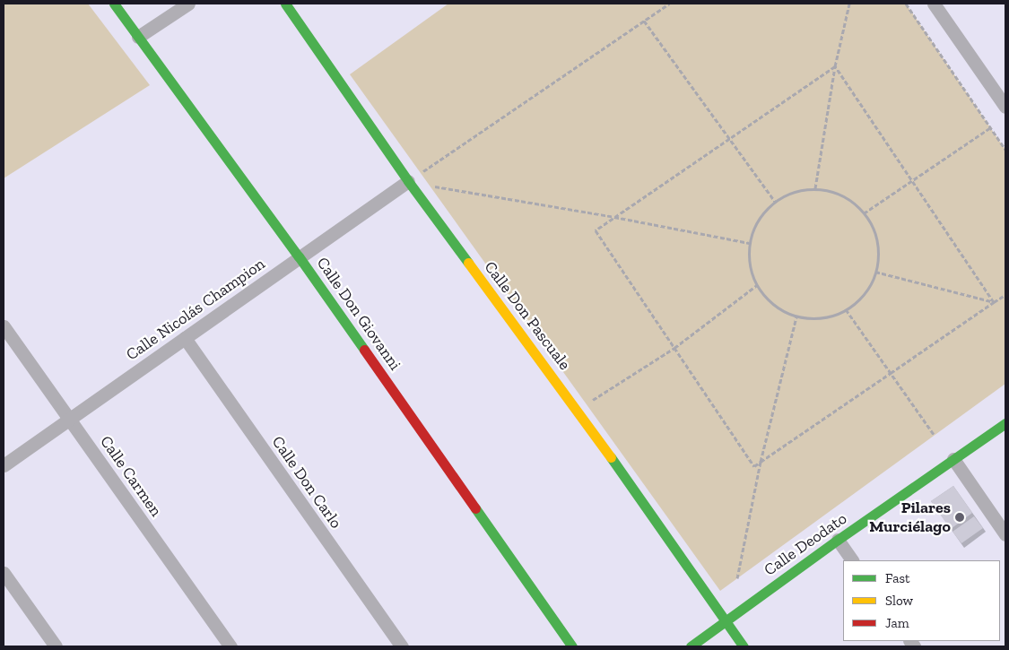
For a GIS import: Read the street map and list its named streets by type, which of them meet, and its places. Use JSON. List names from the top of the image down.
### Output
{
  "streets": {
    "street": [
      "Calle Nicolás Champion",
      "Calle Don Giovanni",
      "Calle Don Pascuale",
      "Calle Carmen",
      "Calle Don Carlo",
      "Calle Deodato"
    ]
  },
  "crossings": [
    ["Calle Nicolás Champion", "Calle Don Giovanni"],
    ["Calle Nicolás Champion", "Calle Don Pascuale"],
    ["Calle Nicolás Champion", "Calle Carmen"],
    ["Calle Nicolás Champion", "Calle Don Carlo"],
    ["Calle Don Pascuale", "Calle Deodato"]
  ],
  "places": ["Pilares Murciélago"],
  "legend": ["Fast", "Slow", "Jam"]
}
